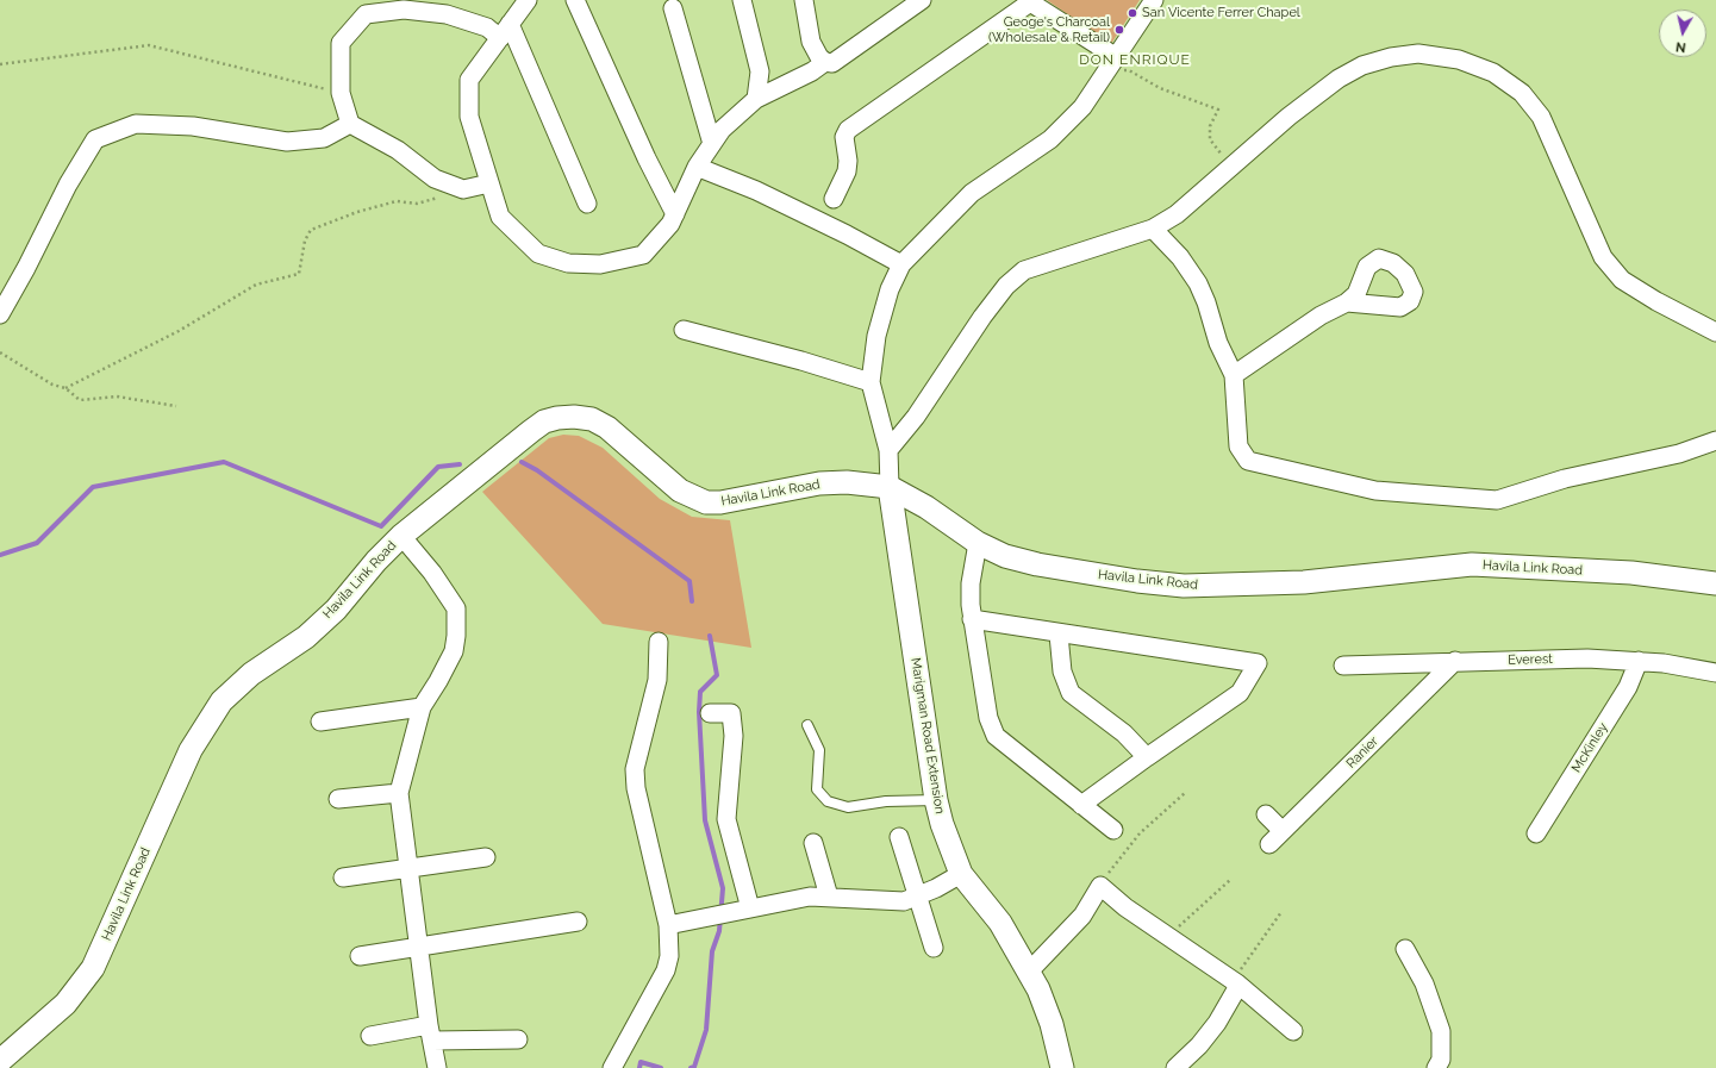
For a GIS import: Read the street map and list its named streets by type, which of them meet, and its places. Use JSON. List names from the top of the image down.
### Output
{
  "streets": {
    "street": [
      "Havila Link Road",
      "Everest",
      "Marigman Road Extension",
      "McKinley",
      "Ranier"
    ]
  },
  "crossings": [
    ["Havila Link Road", "Marigman Road Extension"],
    ["Everest", "McKinley"],
    ["Everest", "Ranier"]
  ],
  "districts": ["DON ENRIQUE"],
  "places": ["San Vicente Ferrer Chapel", "Geoge's Charcoal (Wholesale & Retail)"],
  "north": "bottom"
}
